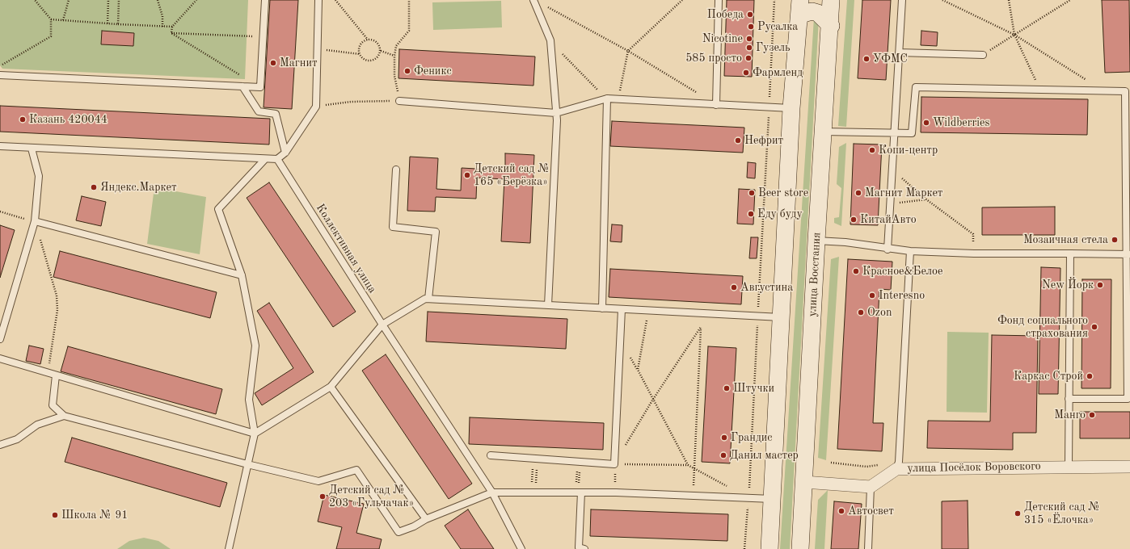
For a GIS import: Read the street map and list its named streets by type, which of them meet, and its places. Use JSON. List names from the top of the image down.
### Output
{
  "streets": {
    "main road": ["улица Восстания"],
    "street": ["улица Посёлок Воровского"],
    "lane": ["Коллективная улица"]
  },
  "places": [
    "Победа",
    "Русалка",
    "Nicotine",
    "Гузель",
    "585 просто",
    "УФМС",
    "Магнит",
    "Феникс",
    "Фармленд",
    "Казань 420044",
    "Wildberries",
    "Нефрит",
    "Копи-центр",
    "Детский сад № 165 «Берёзка»",
    "Яндекс.Маркет",
    "Beer store",
    "Магнит Маркет",
    "Еду буду",
    "КитайАвто",
    "Мозаичная стела",
    "Красное&Белое",
    "New Йорк",
    "Августина",
    "Interesno",
    "Ozon",
    "Фонд социального страхования",
    "Каркас Строй",
    "Штучки",
    "Манго",
    "Грандис",
    "Данил мастер",
    "Детский сад № 203 «Гульчачак»",
    "Автосвет",
    "Детский сад № 315 «Ёлочка»",
    "Школа № 91"
  ]
}
